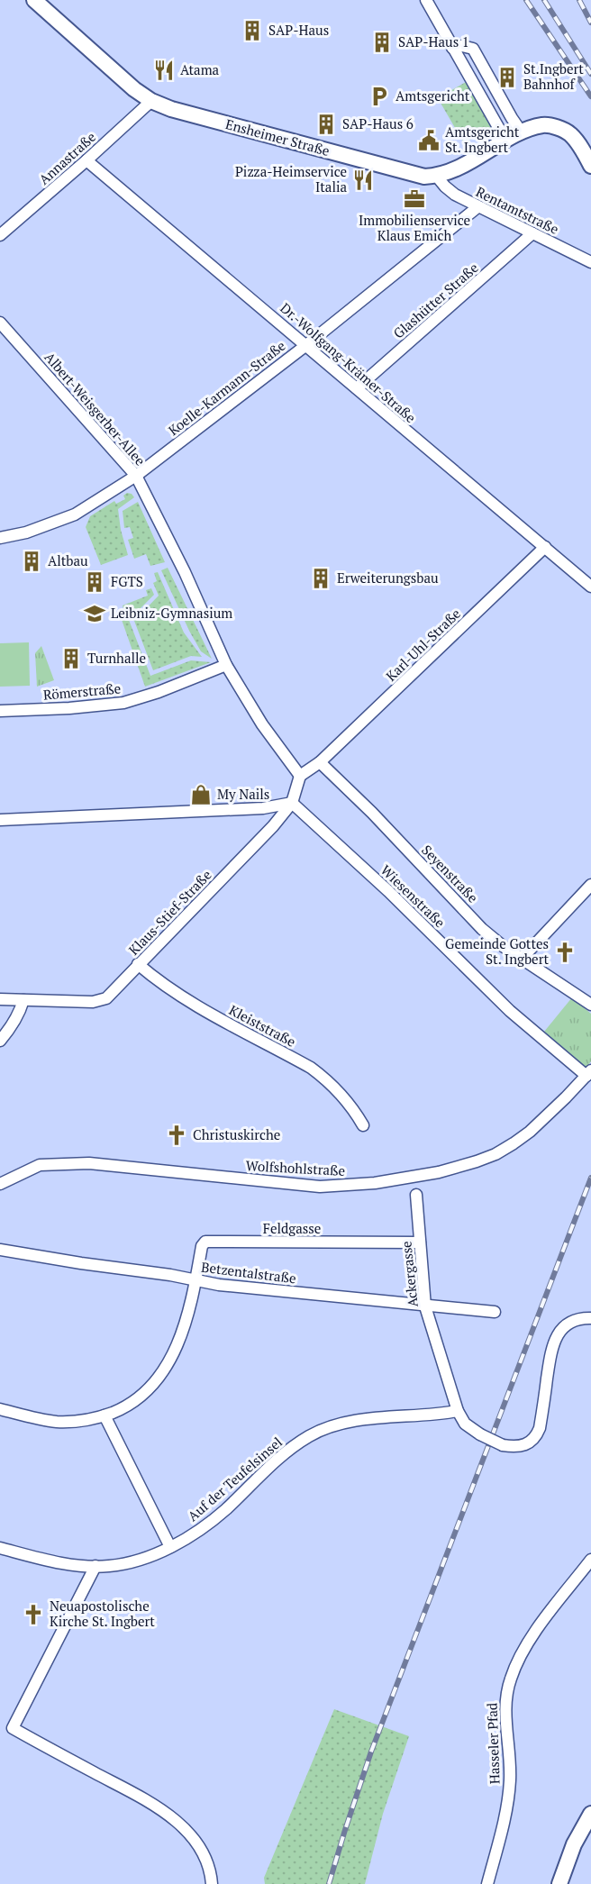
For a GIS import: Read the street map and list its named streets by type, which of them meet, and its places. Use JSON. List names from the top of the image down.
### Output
{
  "streets": {
    "main road": ["Ensheimer Straße"],
    "street": [
      "Annastraße",
      "Rentamtstraße",
      "Glashütter Straße",
      "Dr.-Wolfgang-Krämer-Straße",
      "Koelle-Karmann-Straße",
      "Albert-Weisgerber-Allee",
      "Karl-Uhl-Straße",
      "Römerstraße",
      "Seyenstraße",
      "Wiesenstraße",
      "Klaus-Stief-Straße",
      "Kleiststraße",
      "Wolfshohlstraße",
      "Feldgasse",
      "Betzentalstraße",
      "Ackergasse",
      "Auf der Teufelsinsel",
      "Hasseler Pfad"
    ]
  },
  "crossings": [
    ["Ensheimer Straße", "Annastraße"],
    ["Ensheimer Straße", "Rentamtstraße"],
    ["Annastraße", "Dr.-Wolfgang-Krämer-Straße"],
    ["Rentamtstraße", "Glashütter Straße"],
    ["Rentamtstraße", "Koelle-Karmann-Straße"],
    ["Glashütter Straße", "Dr.-Wolfgang-Krämer-Straße"],
    ["Dr.-Wolfgang-Krämer-Straße", "Koelle-Karmann-Straße"],
    ["Dr.-Wolfgang-Krämer-Straße", "Karl-Uhl-Straße"],
    ["Koelle-Karmann-Straße", "Albert-Weisgerber-Allee"],
    ["Albert-Weisgerber-Allee", "Römerstraße"],
    ["Karl-Uhl-Straße", "Seyenstraße"],
    ["Wiesenstraße", "Klaus-Stief-Straße"],
    ["Wiesenstraße", "Wolfshohlstraße"],
    ["Klaus-Stief-Straße", "Kleiststraße"],
    ["Feldgasse", "Betzentalstraße"],
    ["Feldgasse", "Ackergasse"],
    ["Betzentalstraße", "Ackergasse"],
    ["Ackergasse", "Auf der Teufelsinsel"]
  ],
  "places": {
    "building": [
      "SAP-Haus",
      "SAP-Haus 1",
      "St.Ingbert Bahnhof",
      "SAP-Haus 6",
      "Altbau",
      "Erweiterungsbau",
      "FGTS",
      "Turnhalle"
    ],
    "restaurant": ["Atama", "Pizza-Heimservice Italia"],
    "parking": ["Amtsgericht"],
    "public building": ["Amtsgericht St. Ingbert"],
    "office": ["Immobilienservice Klaus Emich"],
    "school or university": ["Leibniz-Gymnasium"],
    "shop": ["My Nails"],
    "church": ["Gemeinde Gottes St. Ingbert", "Christuskirche", "Neuapostolische Kirche St. Ingbert"]
  }
}
